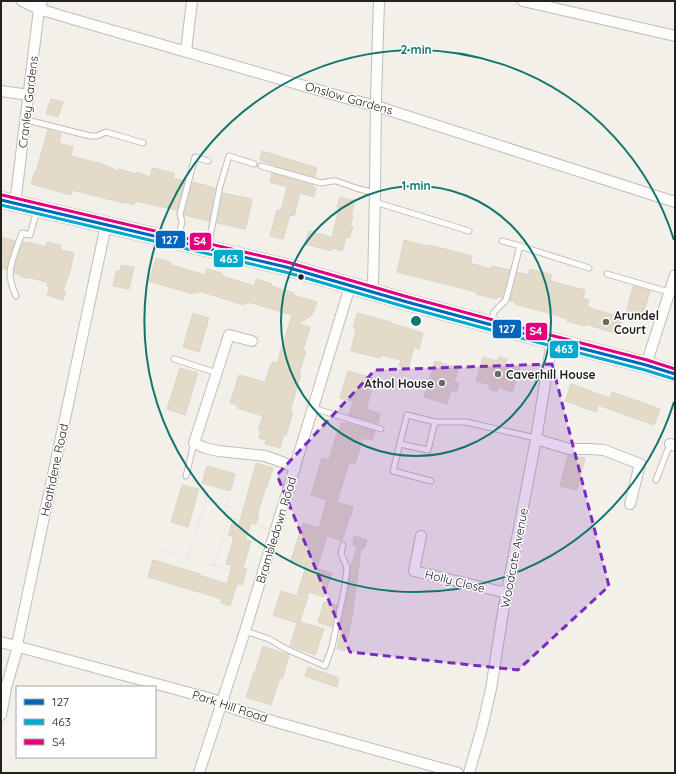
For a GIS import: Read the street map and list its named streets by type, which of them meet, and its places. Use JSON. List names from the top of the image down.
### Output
{
  "streets": {
    "street": [
      "Onslow Gardens",
      "Cranley Gardens",
      "Heathdene Road",
      "Brambledown Road",
      "Woodcote Avenue",
      "Holly Close",
      "Park Hill Road"
    ]
  },
  "crossings": [
    ["Onslow Gardens", "Cranley Gardens"],
    ["Heathdene Road", "Park Hill Road"],
    ["Brambledown Road", "Park Hill Road"],
    ["Woodcote Avenue", "Holly Close"]
  ],
  "places": ["Arundel Court", "Caverhill House", "Athol House"],
  "lines": ["transit line S4", "transit line 127", "transit line 463"],
  "legend": ["127", "463", "S4"],
  "rings": ["2 min", "1 min"]
}
